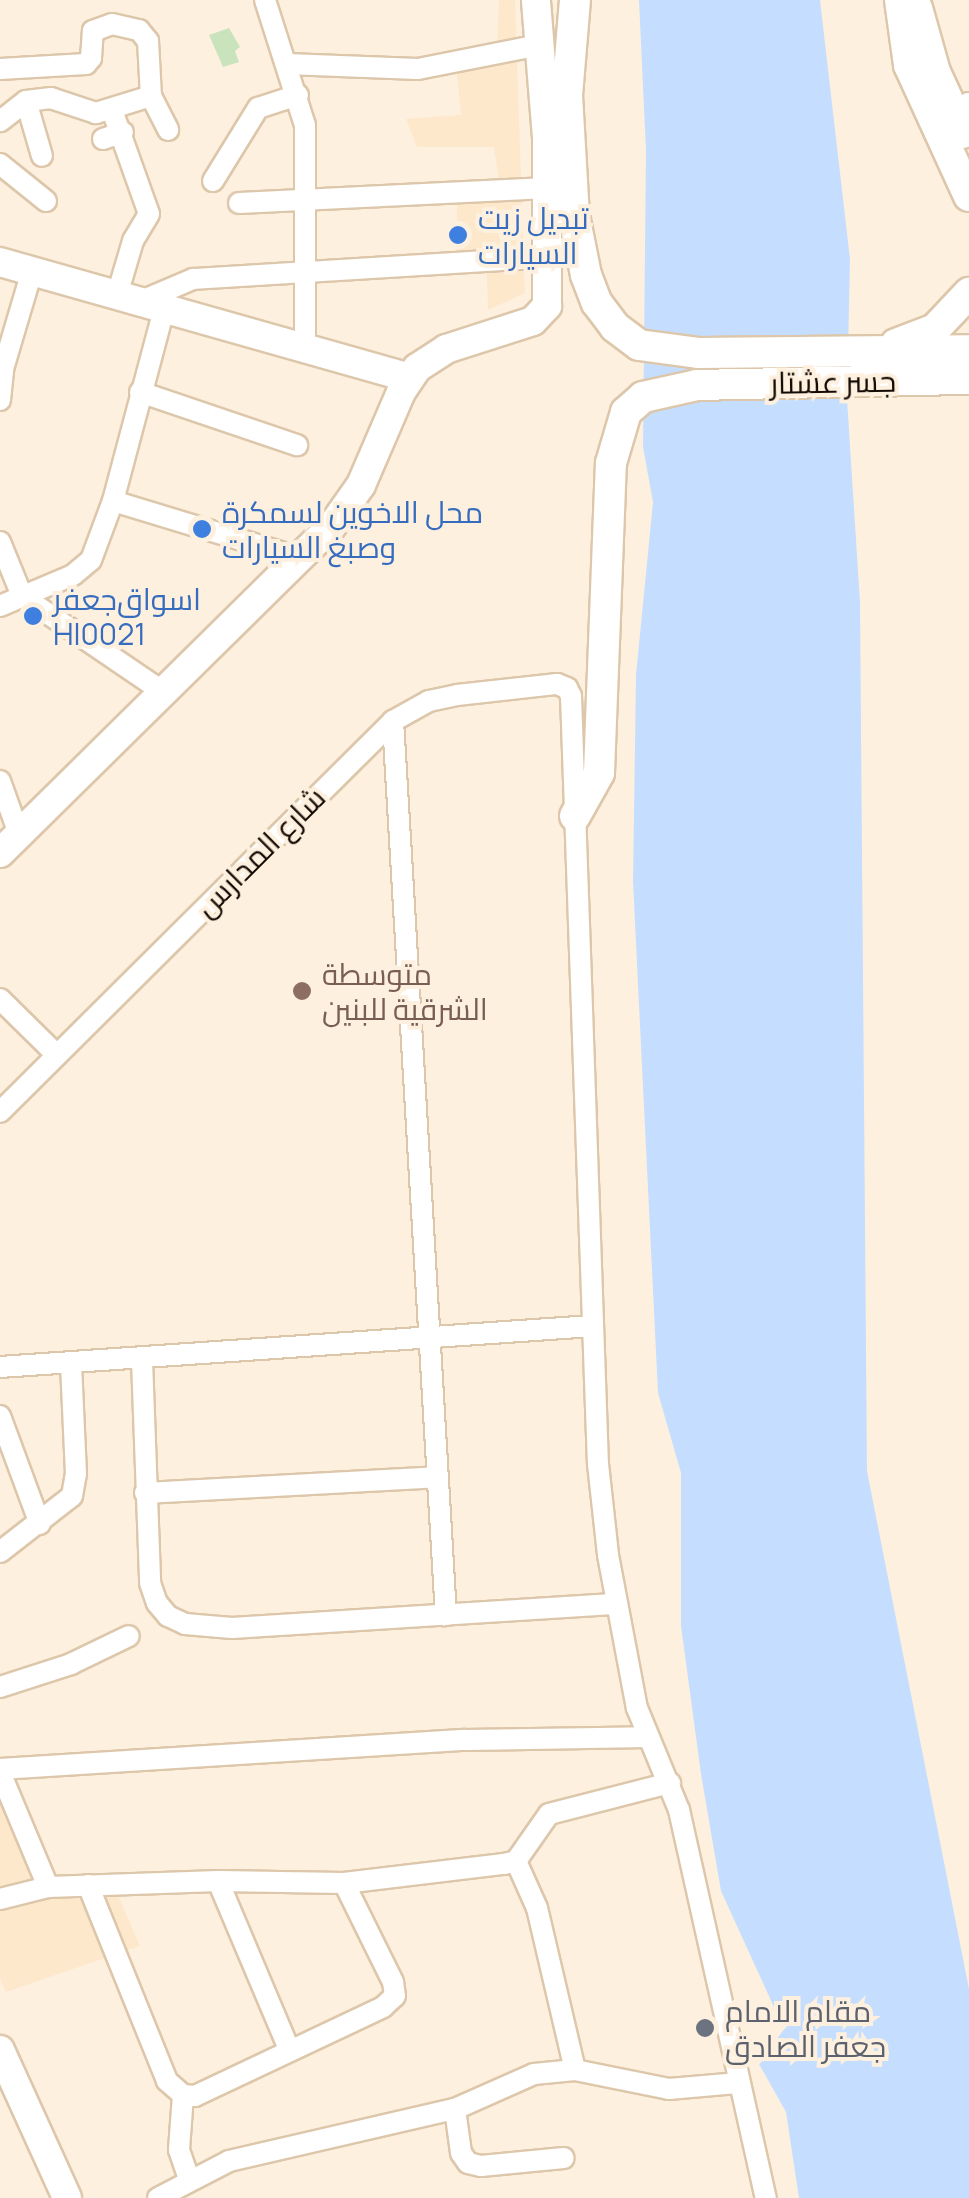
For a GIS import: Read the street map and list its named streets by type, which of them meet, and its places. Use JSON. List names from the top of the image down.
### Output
{
  "streets": {
    "main road": ["جسر عشتار"],
    "street": ["شارع المدارس"]
  },
  "crossings": [
    ["جسر عشتار", "شارع المدارس"]
  ],
  "places": [
    "تبديل زيت السيارات",
    "محل الاخوين لسمكرة وصبغ السيارات",
    "اسواق‌جعفر Hl0021",
    "متوسطة الشرقية للبنين",
    "مقام الامام جعفر الصادق"
  ]
}
